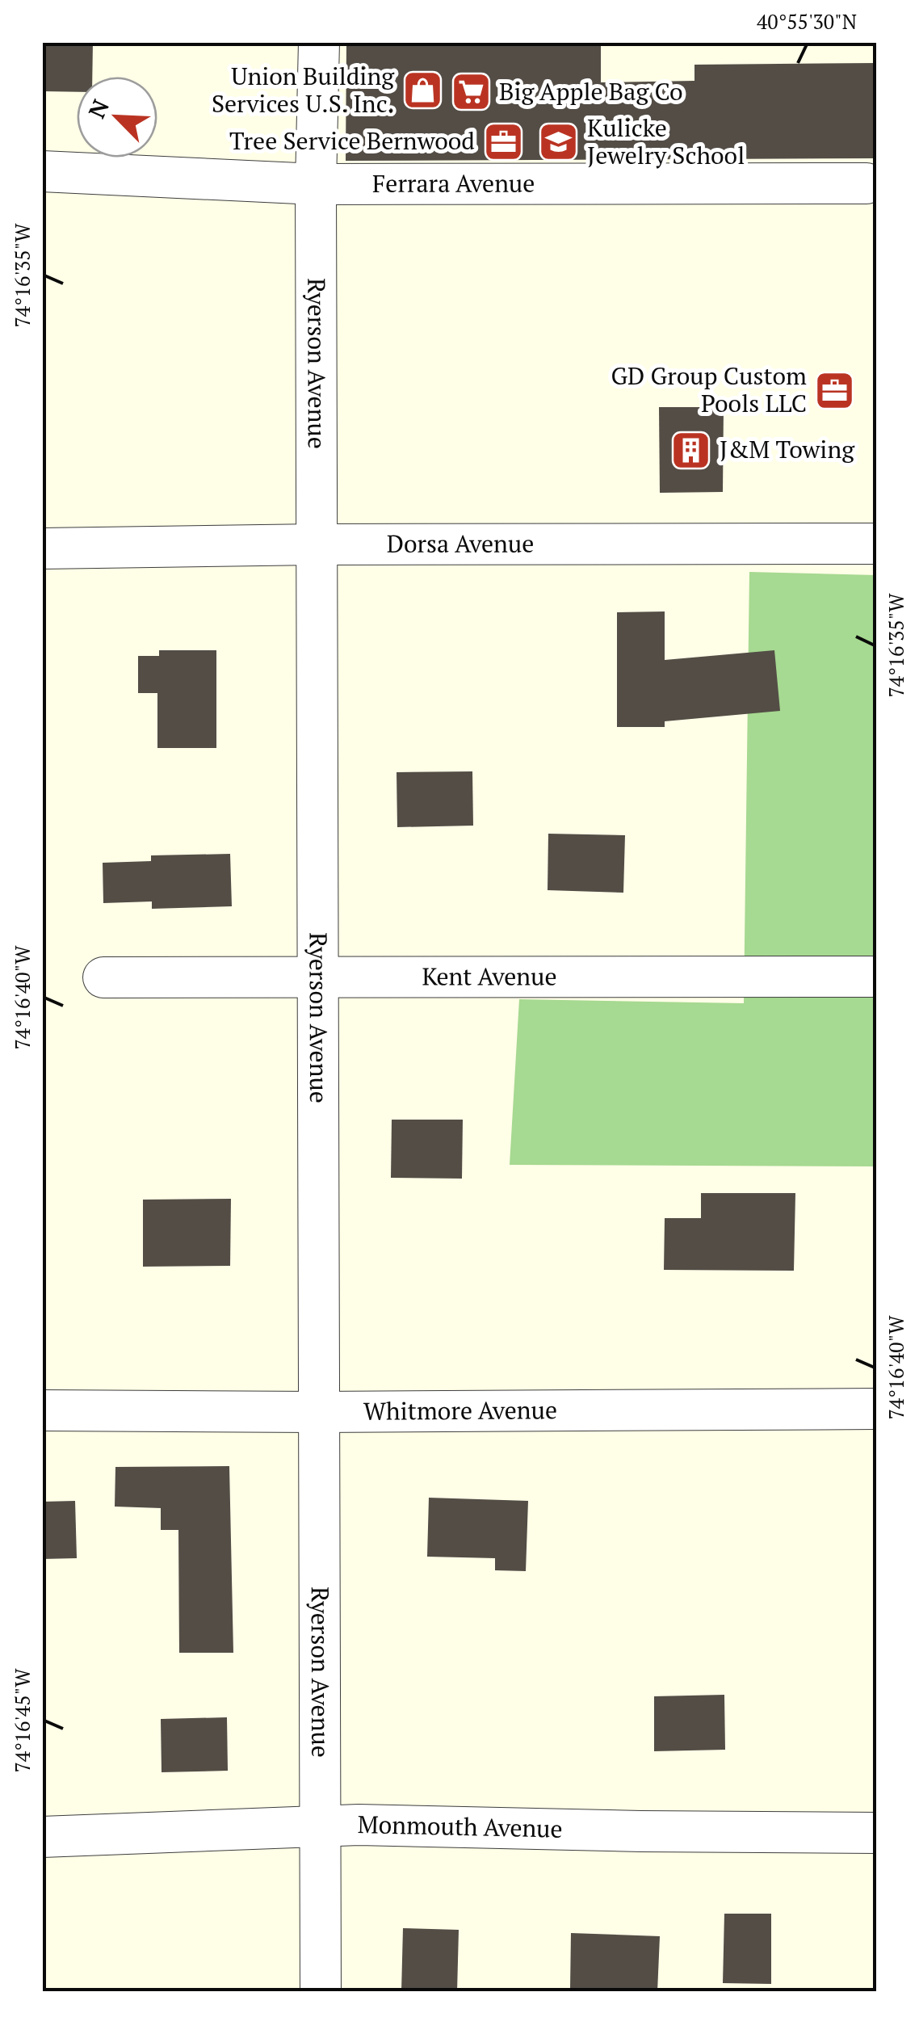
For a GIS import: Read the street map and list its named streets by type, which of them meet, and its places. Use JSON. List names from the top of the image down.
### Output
{
  "streets": {
    "street": [
      "Ferrara Avenue",
      "Ryerson Avenue",
      "Dorsa Avenue",
      "Kent Avenue",
      "Whitmore Avenue",
      "Monmouth Avenue"
    ]
  },
  "crossings": [
    ["Ferrara Avenue", "Ryerson Avenue"],
    ["Ryerson Avenue", "Dorsa Avenue"],
    ["Ryerson Avenue", "Kent Avenue"],
    ["Ryerson Avenue", "Whitmore Avenue"],
    ["Ryerson Avenue", "Monmouth Avenue"]
  ],
  "places": {
    "shop": ["Union Building Services U.S. Inc."],
    "supermarket": ["Big Apple Bag Co"],
    "office": ["Tree Service Bernwood", "GD Group Custom Pools LLC"],
    "school or university": ["Kulicke Jewelry School"],
    "building": ["J&M Towing"]
  },
  "north": "top left",
  "coordinates": [
    "40°55'30\"N",
    "74°16'35\"W",
    "74°16'40\"W",
    "74°16'45\"W"
  ]
}
